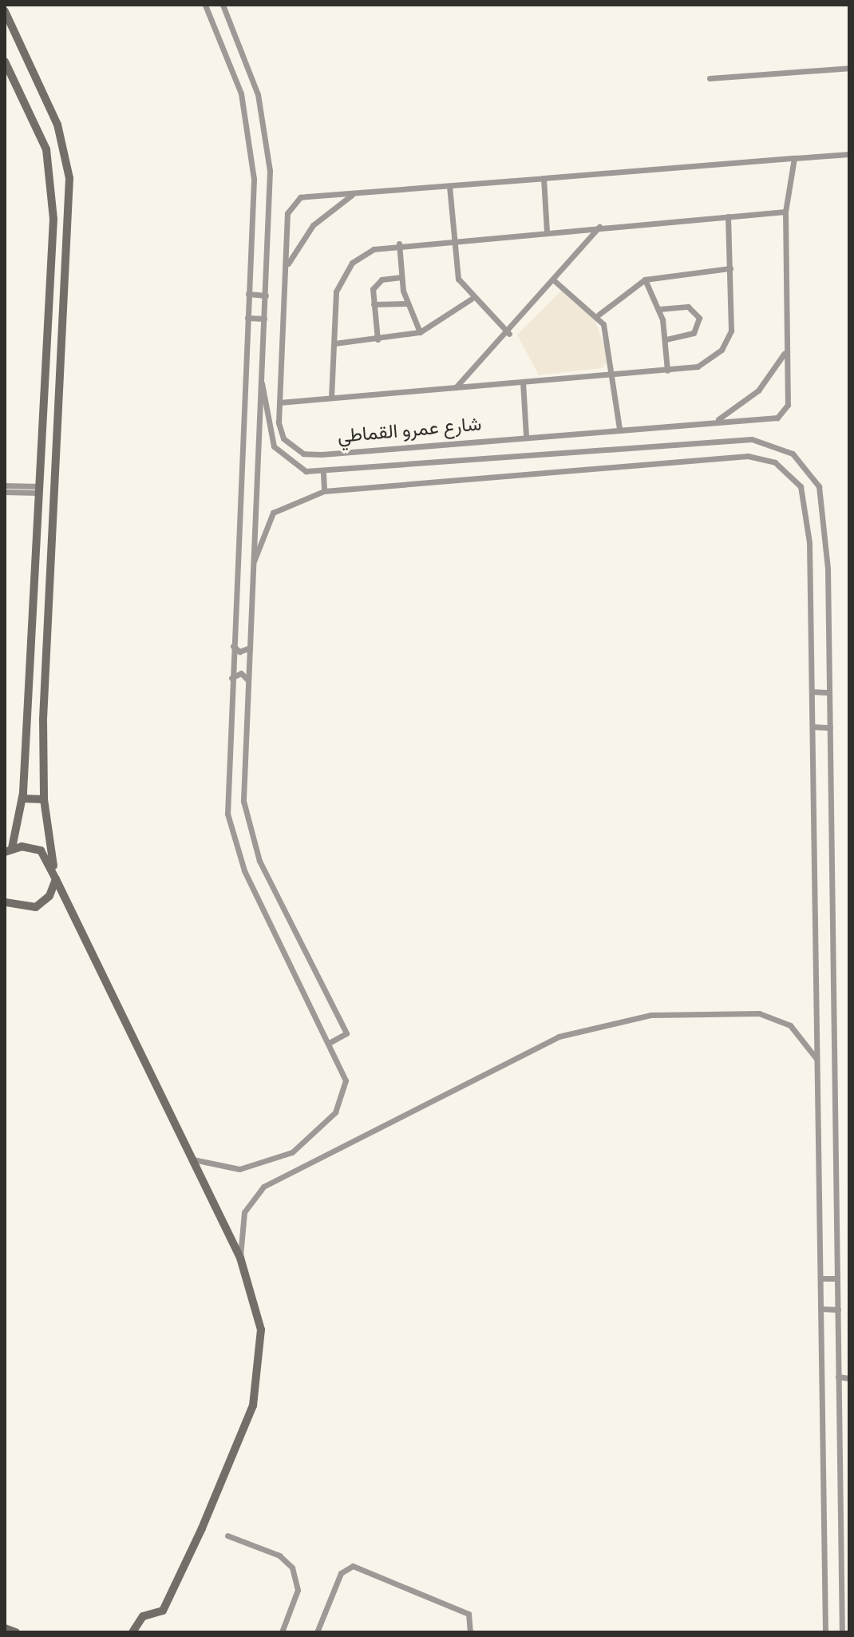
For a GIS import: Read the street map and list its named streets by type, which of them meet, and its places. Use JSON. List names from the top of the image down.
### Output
{
  "streets": {
    "street": ["شارع عمرو القماطي"]
  }
}
